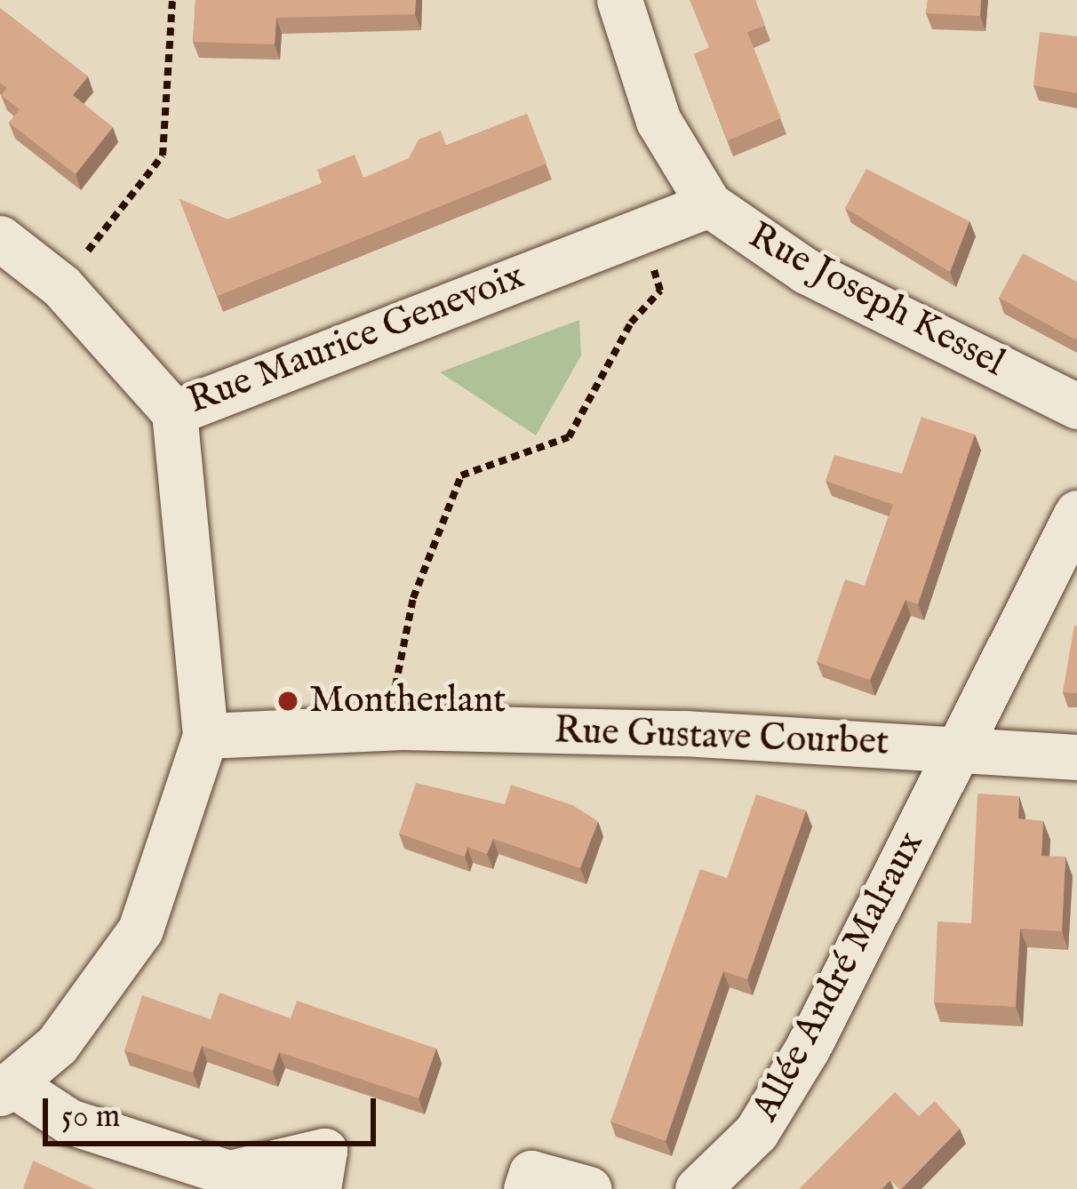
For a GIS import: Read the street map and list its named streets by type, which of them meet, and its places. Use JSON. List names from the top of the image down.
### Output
{
  "streets": {
    "street": [
      "Rue Joseph Kessel",
      "Rue Maurice Genevoix",
      "Rue Gustave Courbet",
      "Allée André Malraux"
    ]
  },
  "crossings": [
    ["Rue Joseph Kessel", "Rue Maurice Genevoix"],
    ["Rue Gustave Courbet", "Allée André Malraux"]
  ],
  "places": ["Montherlant"],
  "scale_bar": "50 m"
}
